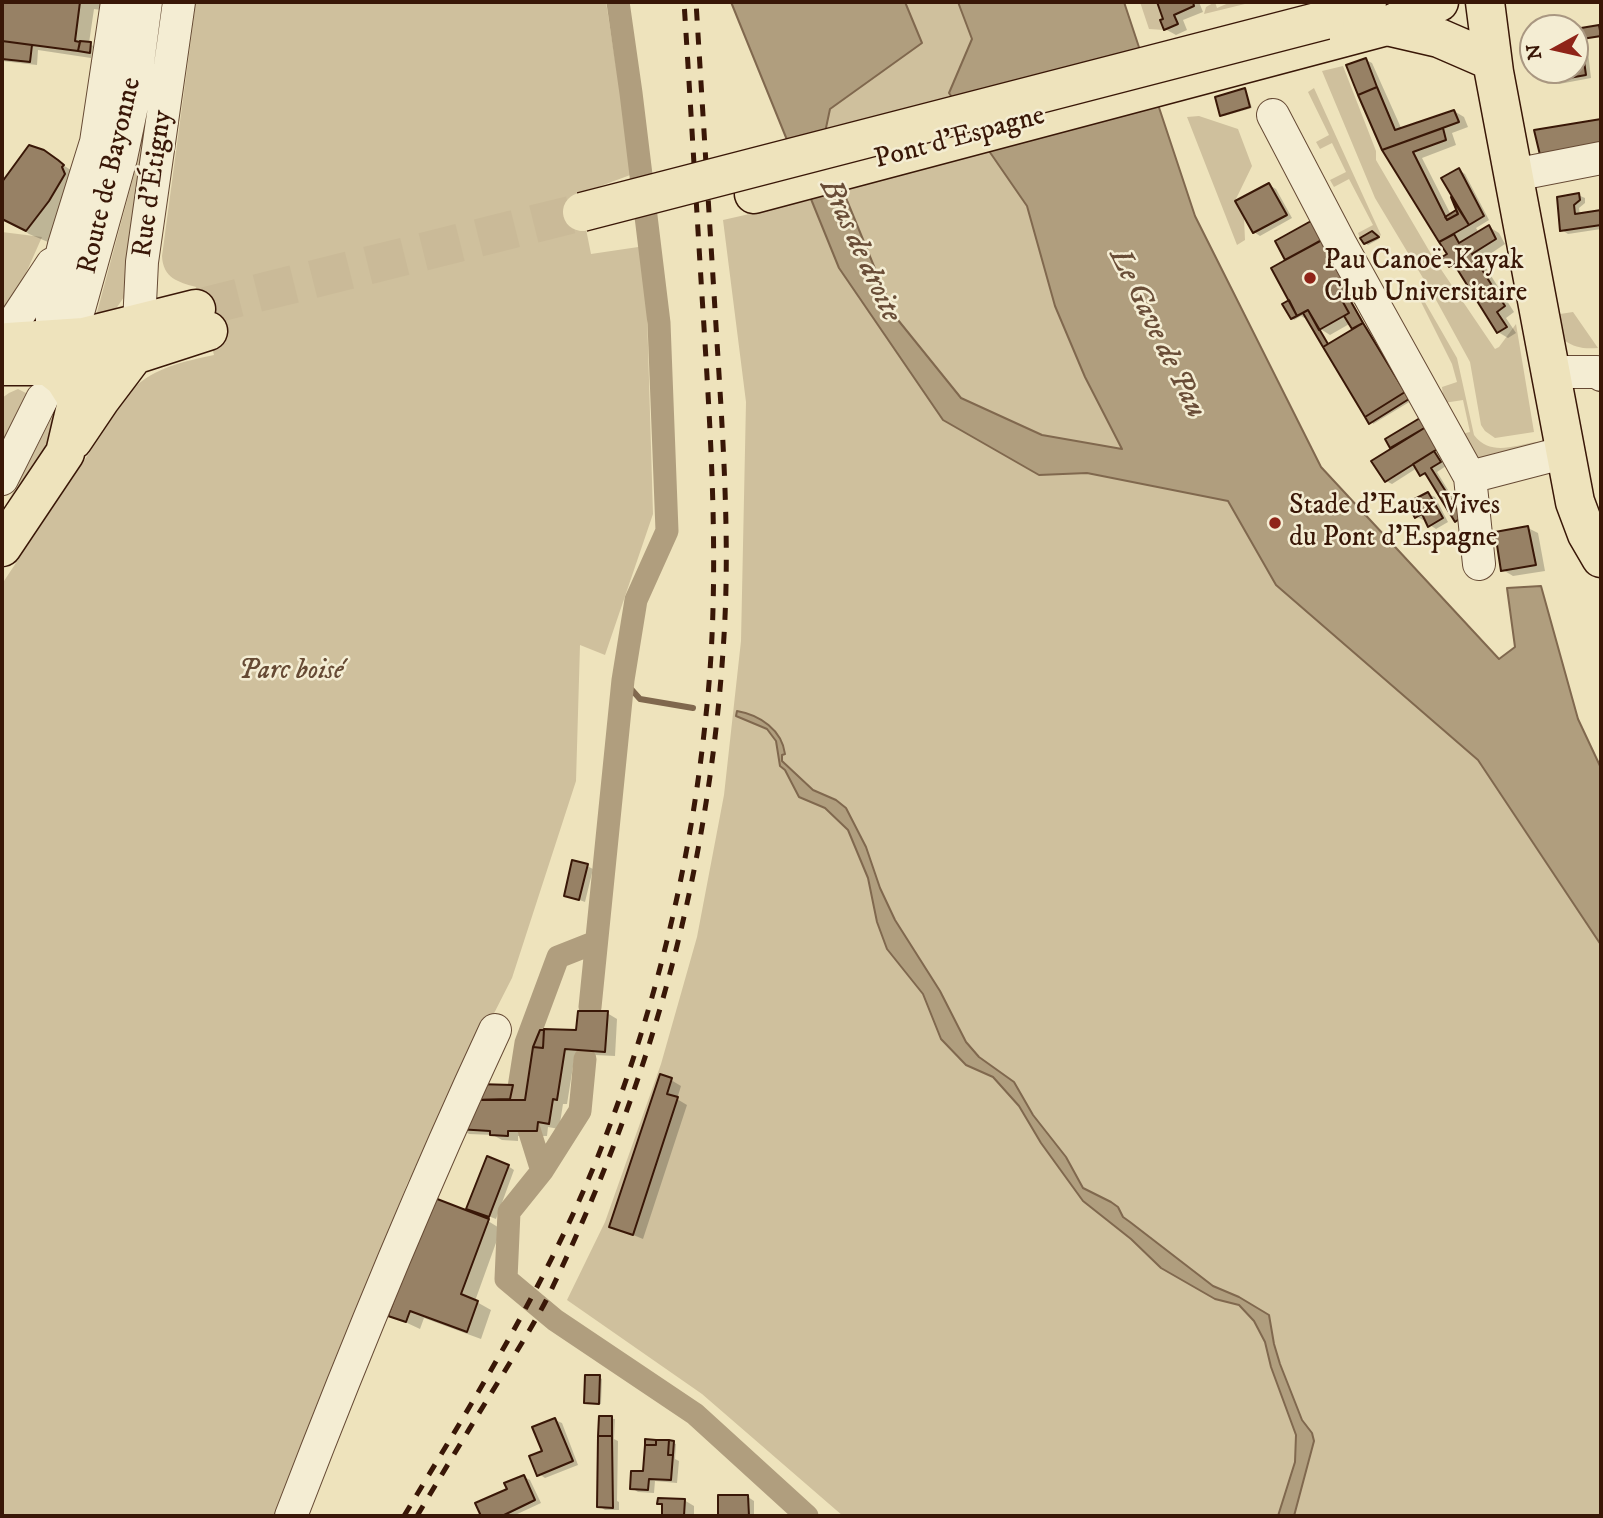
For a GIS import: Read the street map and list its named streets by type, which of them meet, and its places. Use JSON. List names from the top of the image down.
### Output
{
  "streets": {
    "main road": ["Pont d'Espagne"],
    "street": ["Route de Bayonne", "Rue d'Étigny"]
  },
  "water": ["Bras de droite", "Le Gave de Pau"],
  "parks": ["Parc boisé"],
  "places": ["Pau Canoë-Kayak Club Universitaire", "Stade d'Eaux Vives du Pont d'Espagne"],
  "north": "left"
}
